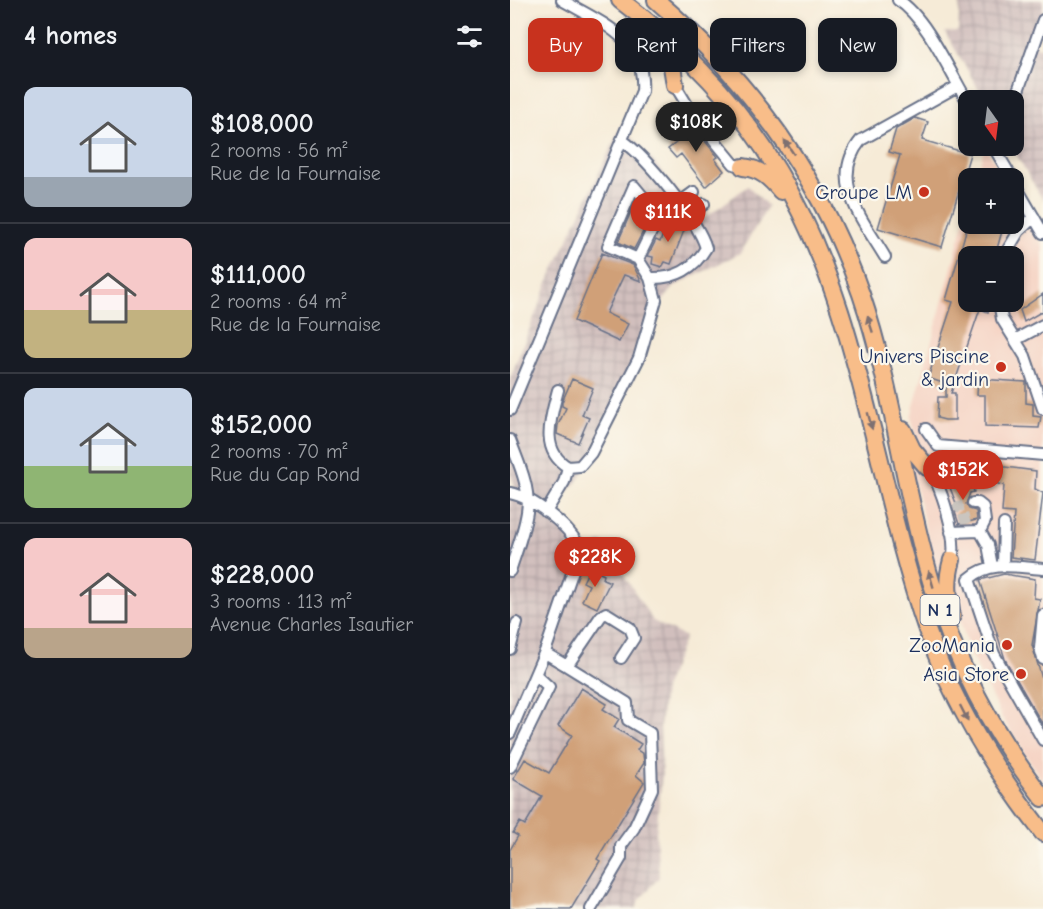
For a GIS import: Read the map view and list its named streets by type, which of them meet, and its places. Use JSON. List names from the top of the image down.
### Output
{
  "streets": {
    "highway": ["N 1"]
  },
  "places": [
    "Groupe LM",
    "Univers Piscine & jardin",
    "ZooMania",
    "Asia Store"
  ],
  "north": "bottom",
  "page": {
    "heading": "4 homes",
    "chip": [
      "Buy",
      "Rent",
      "Filters",
      "New"
    ],
    "list": [
      {
        "name": "$108,000",
        "note": "2 rooms · 56 m² · Rue de la Fournaise"
      },
      {
        "name": "$111,000",
        "note": "2 rooms · 64 m² · Rue de la Fournaise"
      },
      {
        "name": "$152,000",
        "note": "2 rooms · 70 m² · Rue du Cap Rond"
      },
      {
        "name": "$228,000",
        "note": "3 rooms · 113 m² · Avenue Charles Isautier"
      }
    ],
    "map_buttons": ["+", "−"],
    "price": [
      "$108K",
      "$111K",
      "$152K",
      "$228K"
    ]
  }
}
